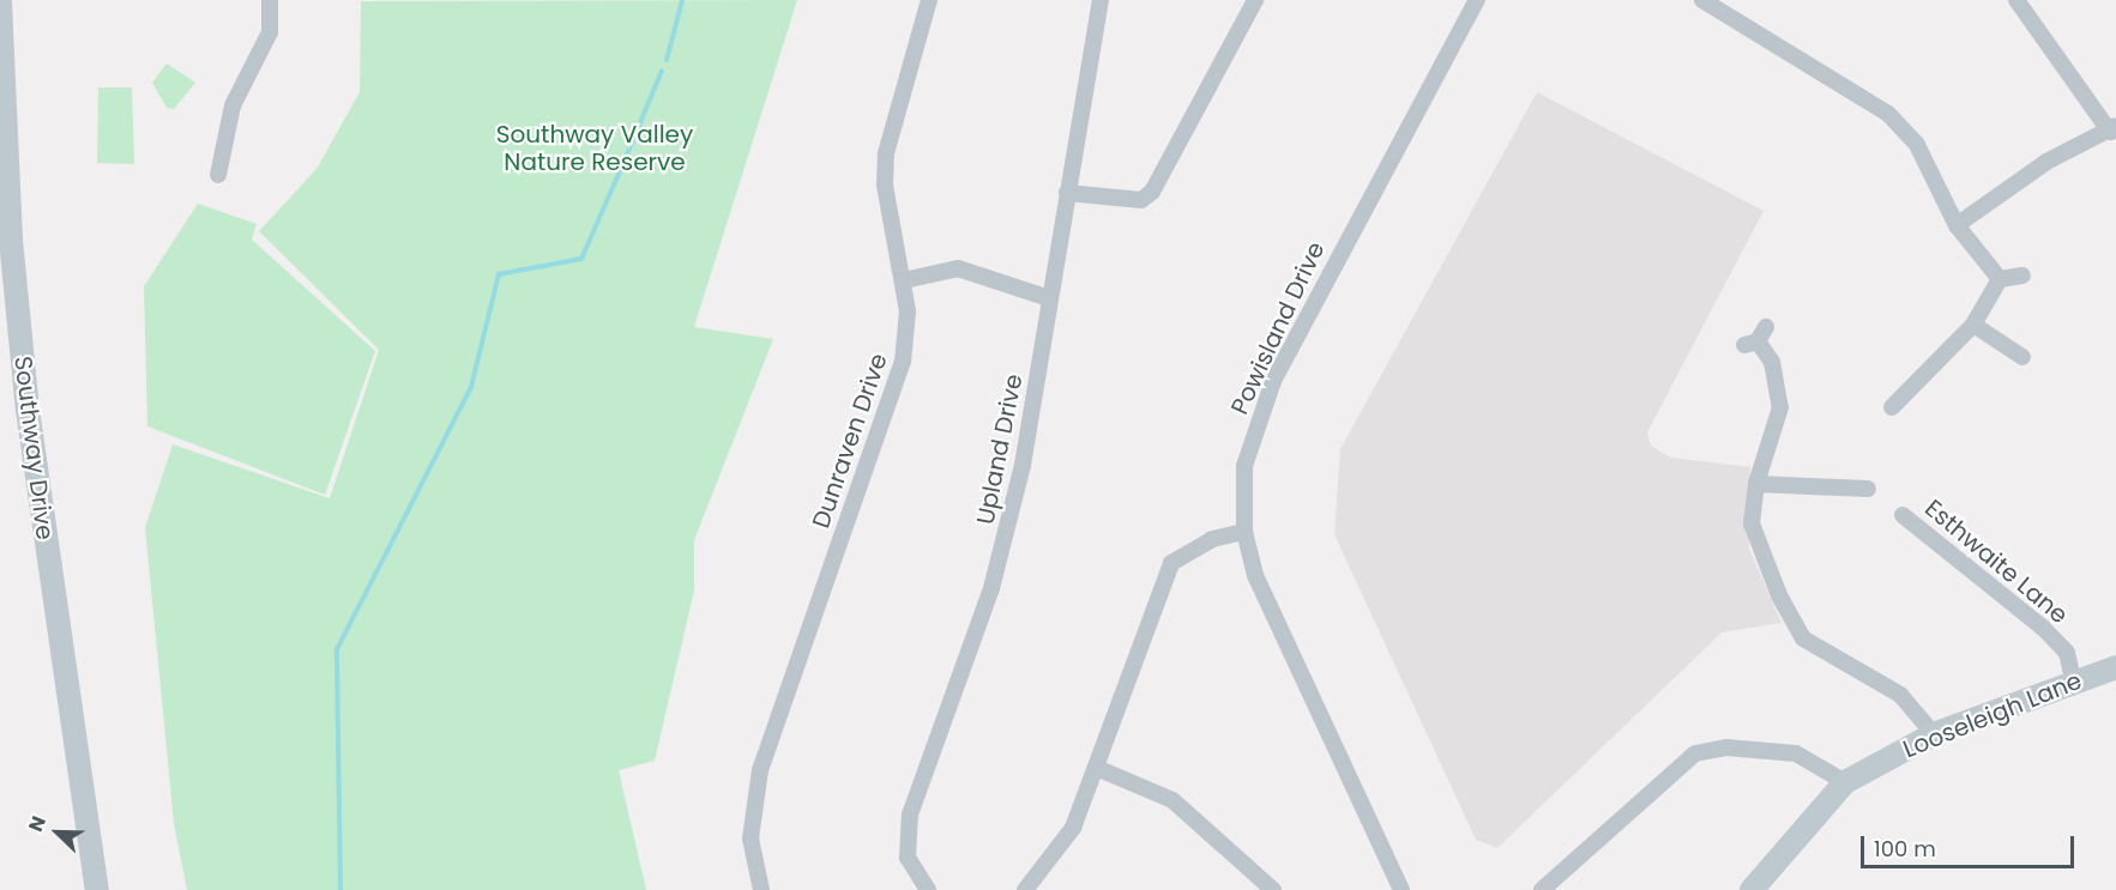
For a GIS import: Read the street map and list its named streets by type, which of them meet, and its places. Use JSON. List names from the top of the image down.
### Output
{
  "streets": {
    "street": [
      "Powisland Drive",
      "Dunraven Drive",
      "Southway Drive",
      "Upland Drive",
      "Esthwaite Lane",
      "Looseleigh Lane"
    ]
  },
  "crossings": [
    ["Esthwaite Lane", "Looseleigh Lane"]
  ],
  "parks": ["Southway Valley Nature Reserve"],
  "scale_bar": "100 m",
  "north": "top left"
}
